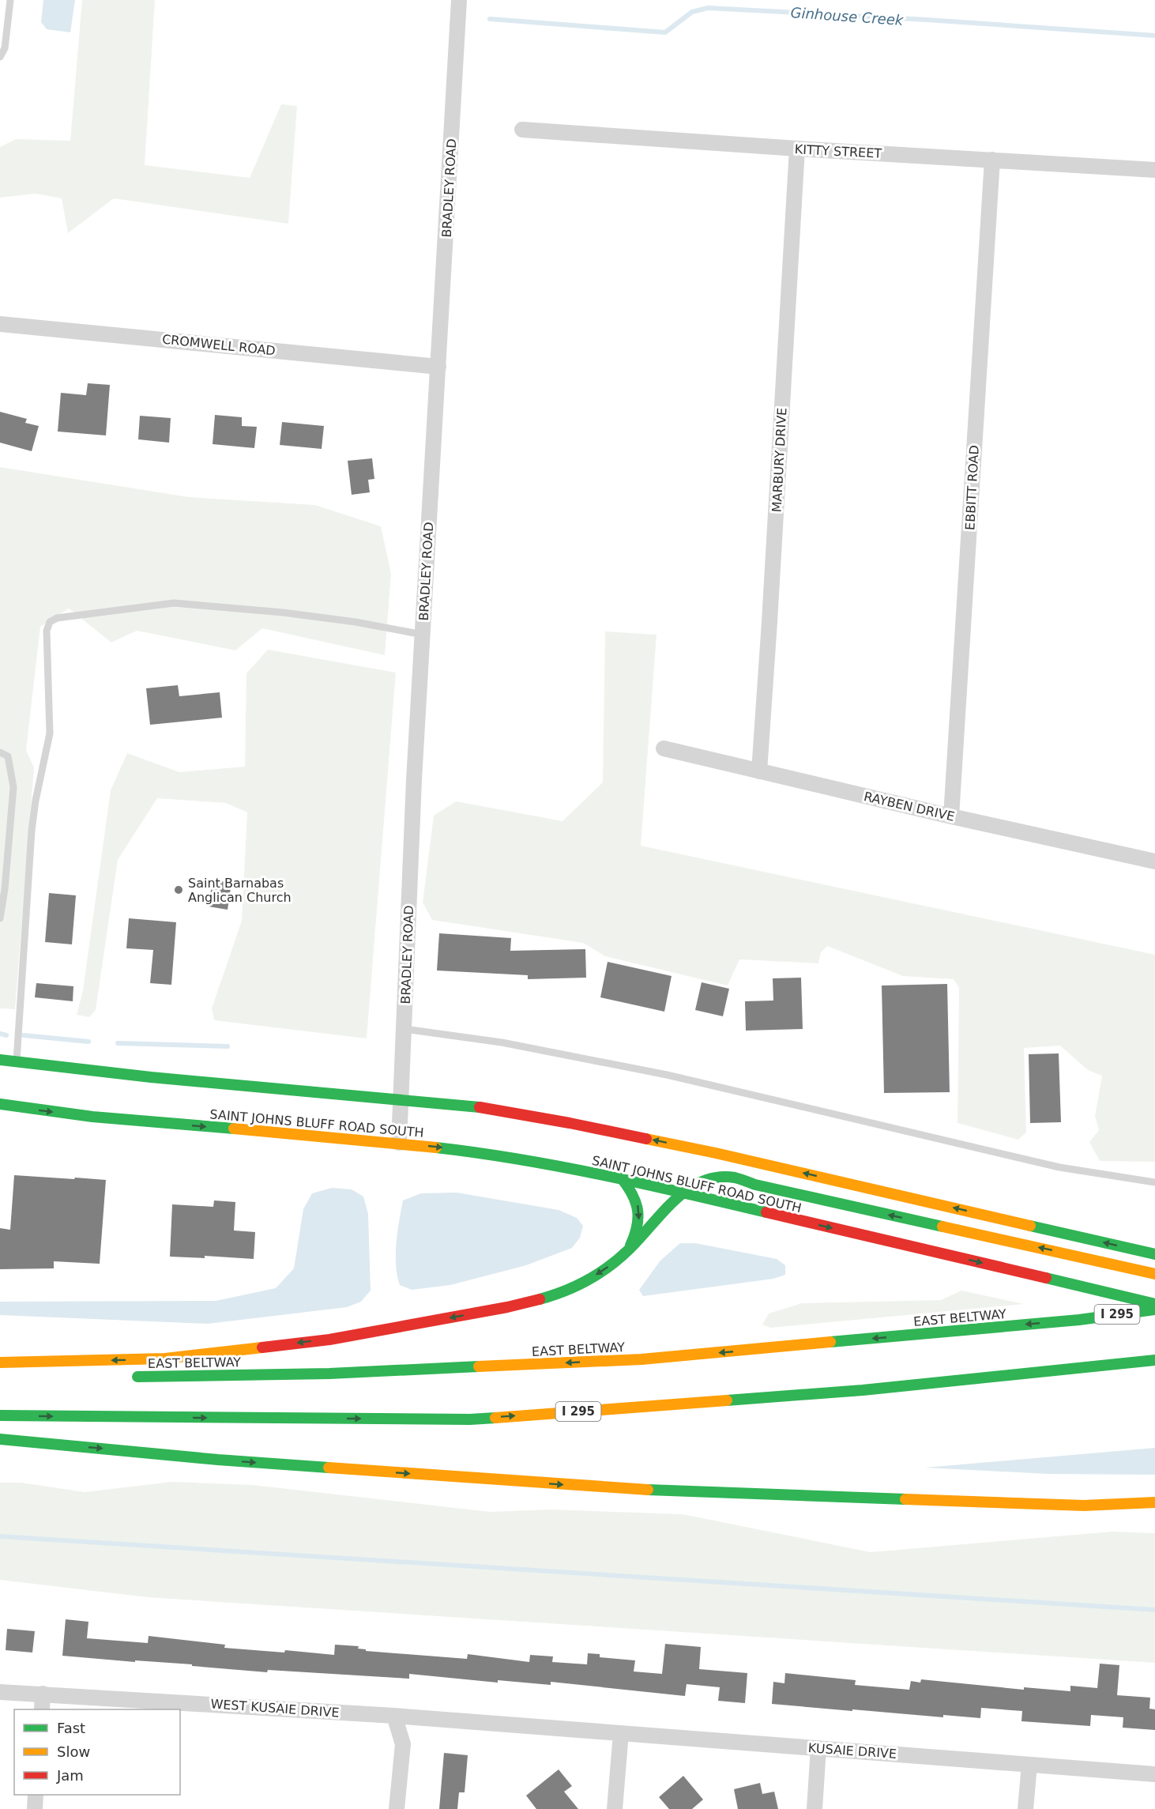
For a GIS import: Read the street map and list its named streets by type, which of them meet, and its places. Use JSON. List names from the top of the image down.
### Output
{
  "streets": {
    "main road": ["SAINT JOHNS BLUFF ROAD SOUTH", "I 295", "EAST BELTWAY"],
    "street": [
      "KITTY STREET",
      "BRADLEY ROAD",
      "CROMWELL ROAD",
      "MARBURY DRIVE",
      "EBBITT ROAD",
      "RAYBEN DRIVE",
      "WEST KUSAIE DRIVE",
      "KUSAIE DRIVE"
    ]
  },
  "crossings": [
    ["KITTY STREET", "MARBURY DRIVE"],
    ["KITTY STREET", "EBBITT ROAD"],
    ["BRADLEY ROAD", "CROMWELL ROAD"],
    ["BRADLEY ROAD", "SAINT JOHNS BLUFF ROAD SOUTH"],
    ["MARBURY DRIVE", "RAYBEN DRIVE"],
    ["EBBITT ROAD", "RAYBEN DRIVE"],
    ["WEST KUSAIE DRIVE", "KUSAIE DRIVE"]
  ],
  "water": ["Ginhouse Creek"],
  "places": ["Saint Barnabas Anglican Church"],
  "legend": ["Fast", "Slow", "Jam"]
}
